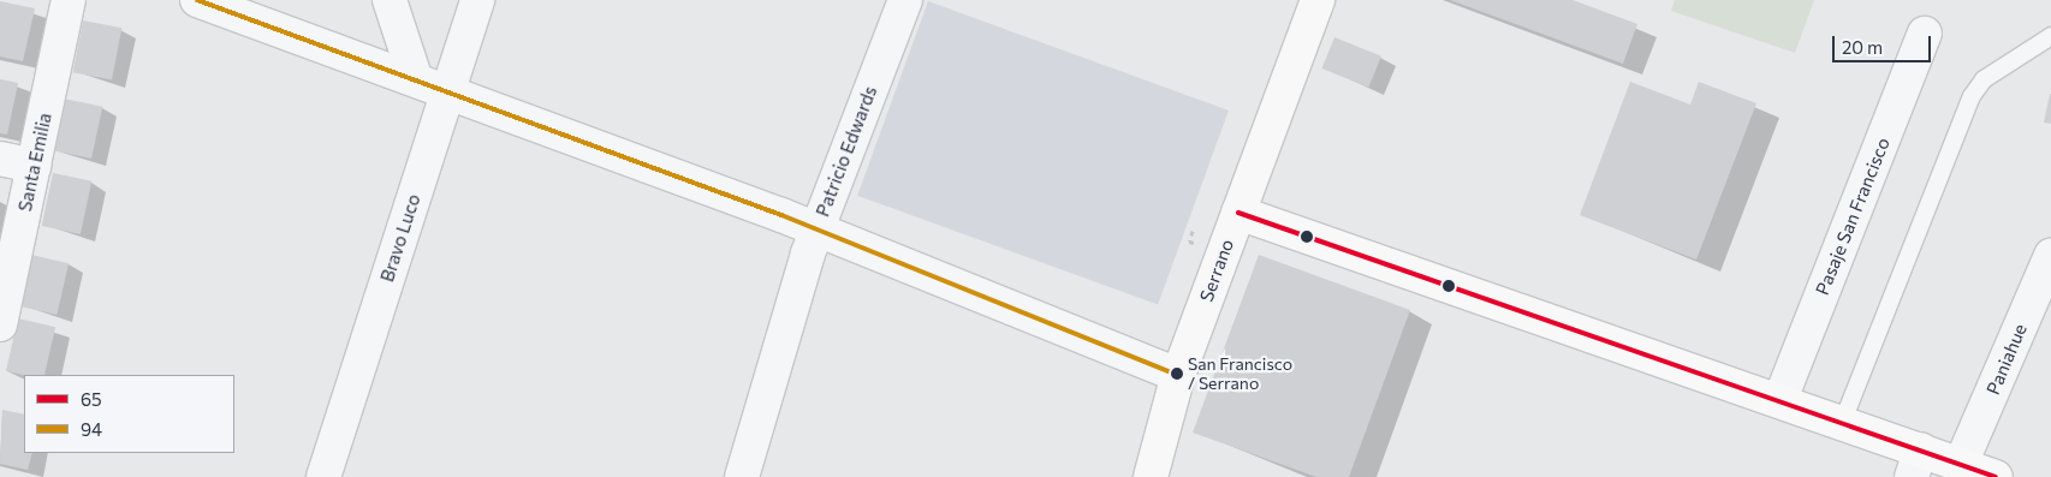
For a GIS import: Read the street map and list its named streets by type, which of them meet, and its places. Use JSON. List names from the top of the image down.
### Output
{
  "streets": {
    "main road": ["Serrano"],
    "street": [
      "Patricio Edwards",
      "Santa Emilia",
      "Pasaje San Francisco",
      "Bravo Luco",
      "Paniahue"
    ]
  },
  "places": ["San Francisco / Serrano"],
  "lines": ["transit line 94", "transit line 65"],
  "legend": ["65", "94"],
  "scale_bar": "20 m"
}
